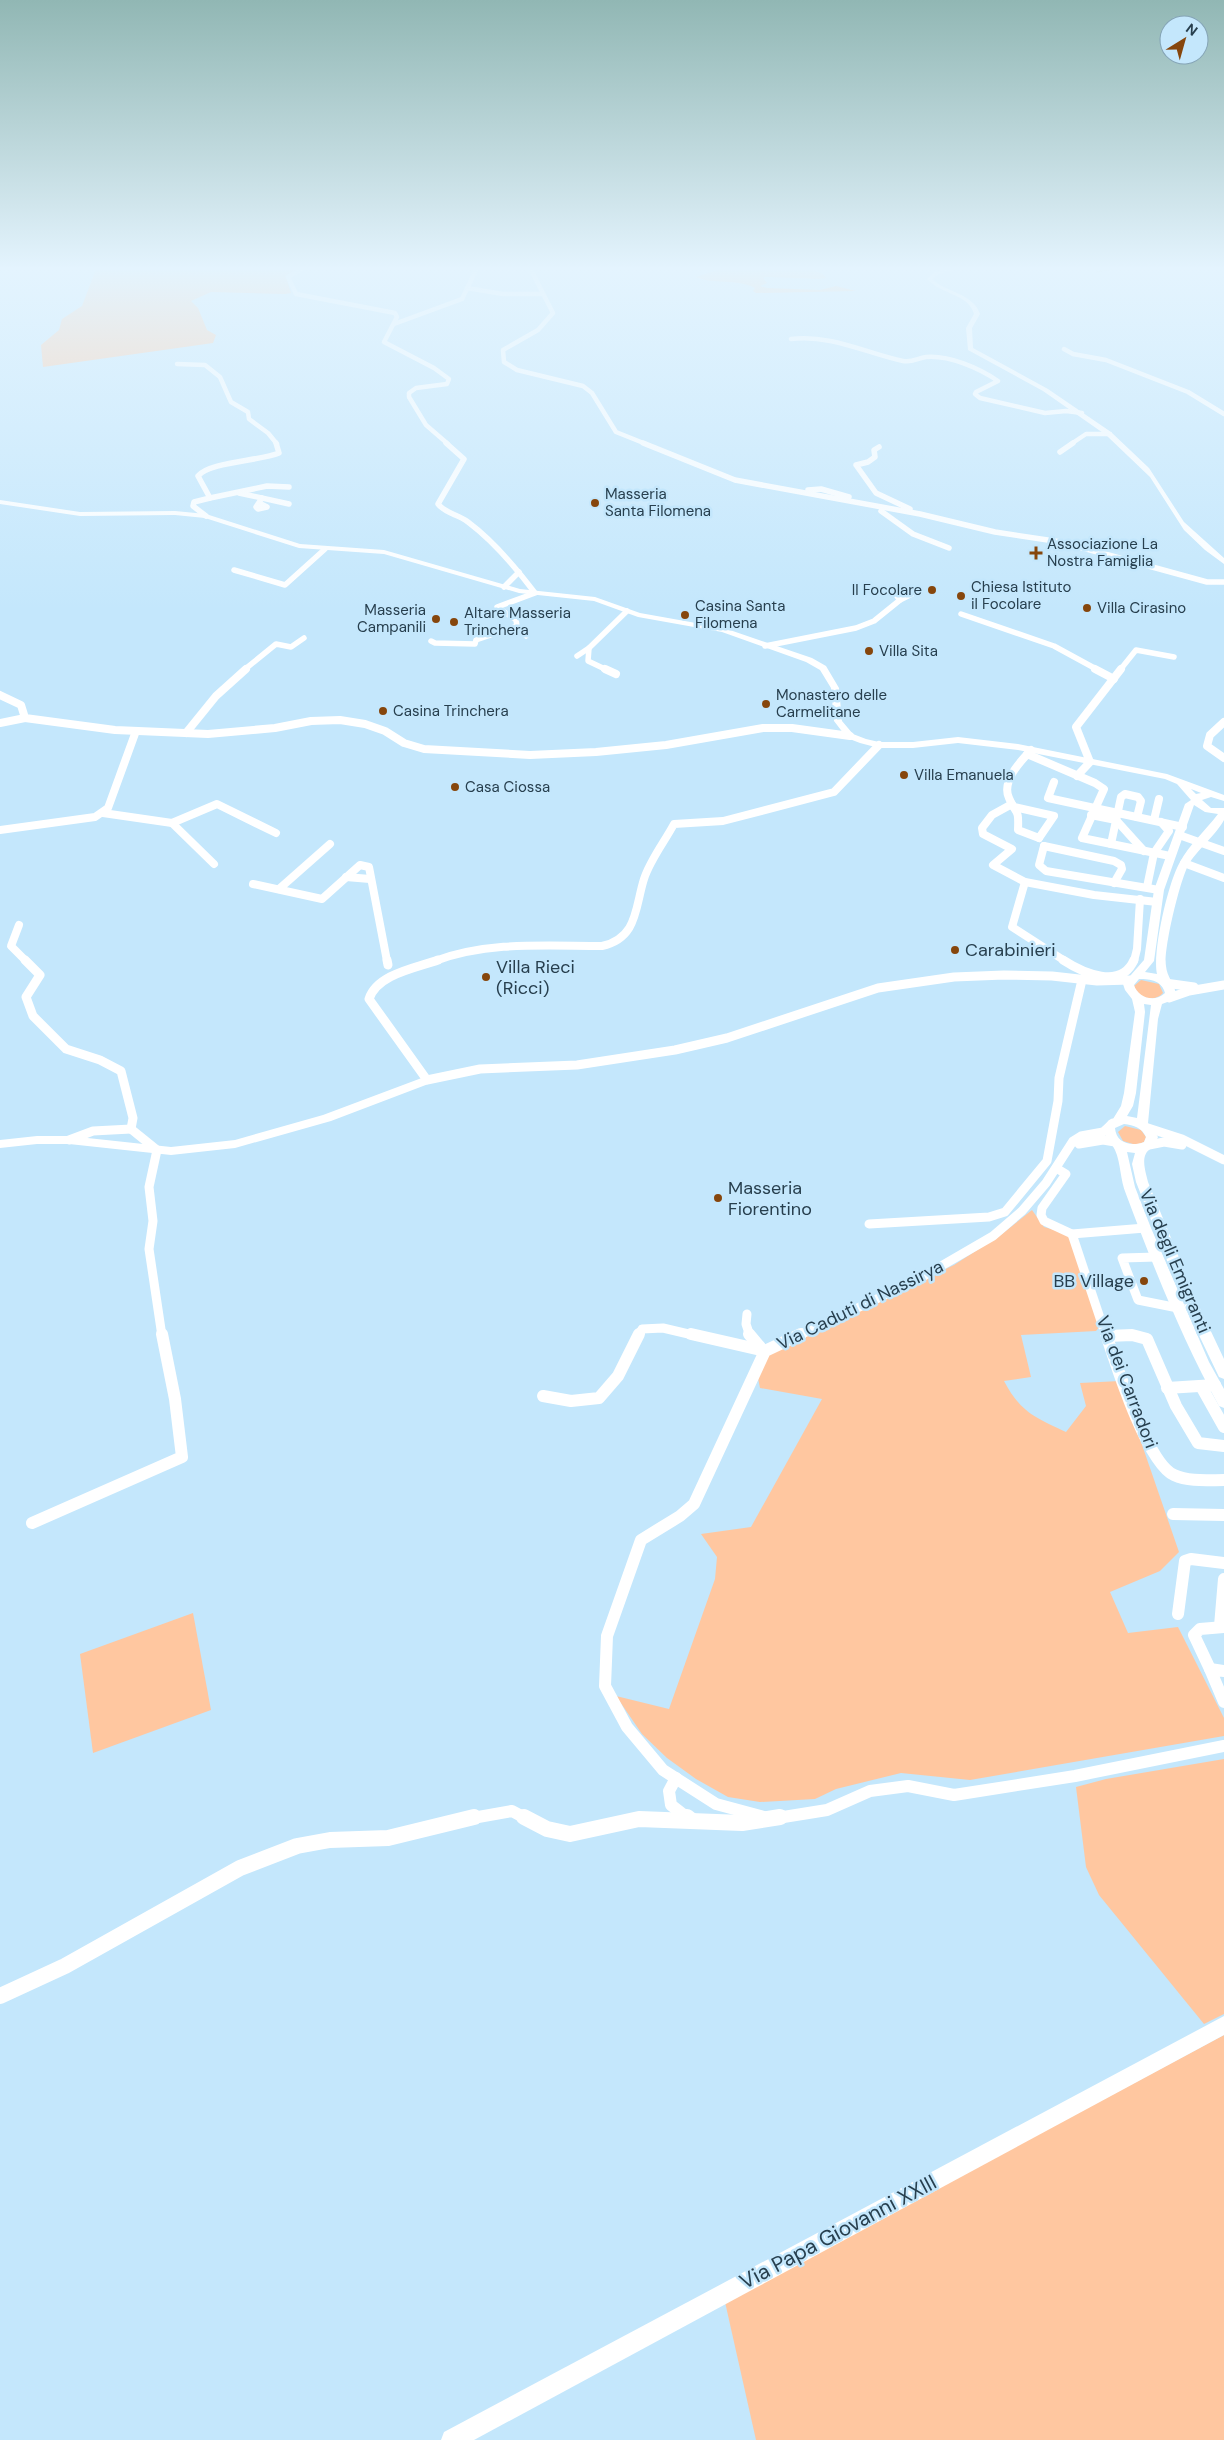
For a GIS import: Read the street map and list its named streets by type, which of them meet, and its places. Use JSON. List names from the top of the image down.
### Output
{
  "streets": {
    "main road": ["Via degli Emigranti", "Via Papa Giovanni XXIII"],
    "street": ["Via Caduti di Nassirya", "Via dei Carradori"]
  },
  "crossings": [
    ["Via degli Emigranti", "Via Caduti di Nassirya"]
  ],
  "places": {
    "other": [
      "Masseria Santa Filomena",
      "Il Focolare",
      "Chiesa Istituto il Focolare",
      "Villa Cirasino",
      "Casina Santa Filomena",
      "Masseria Campanili",
      "Altare Masseria Trinchera",
      "Villa Sita",
      "Monastero delle Carmelitane",
      "Casina Trinchera",
      "Villa Emanuela",
      "Casa Ciossa",
      "Carabinieri",
      "Villa Rieci (Ricci)",
      "Masseria Fiorentino",
      "BB Village"
    ],
    "health": ["Associazione La Nostra Famiglia"]
  },
  "north": "top right"
}
